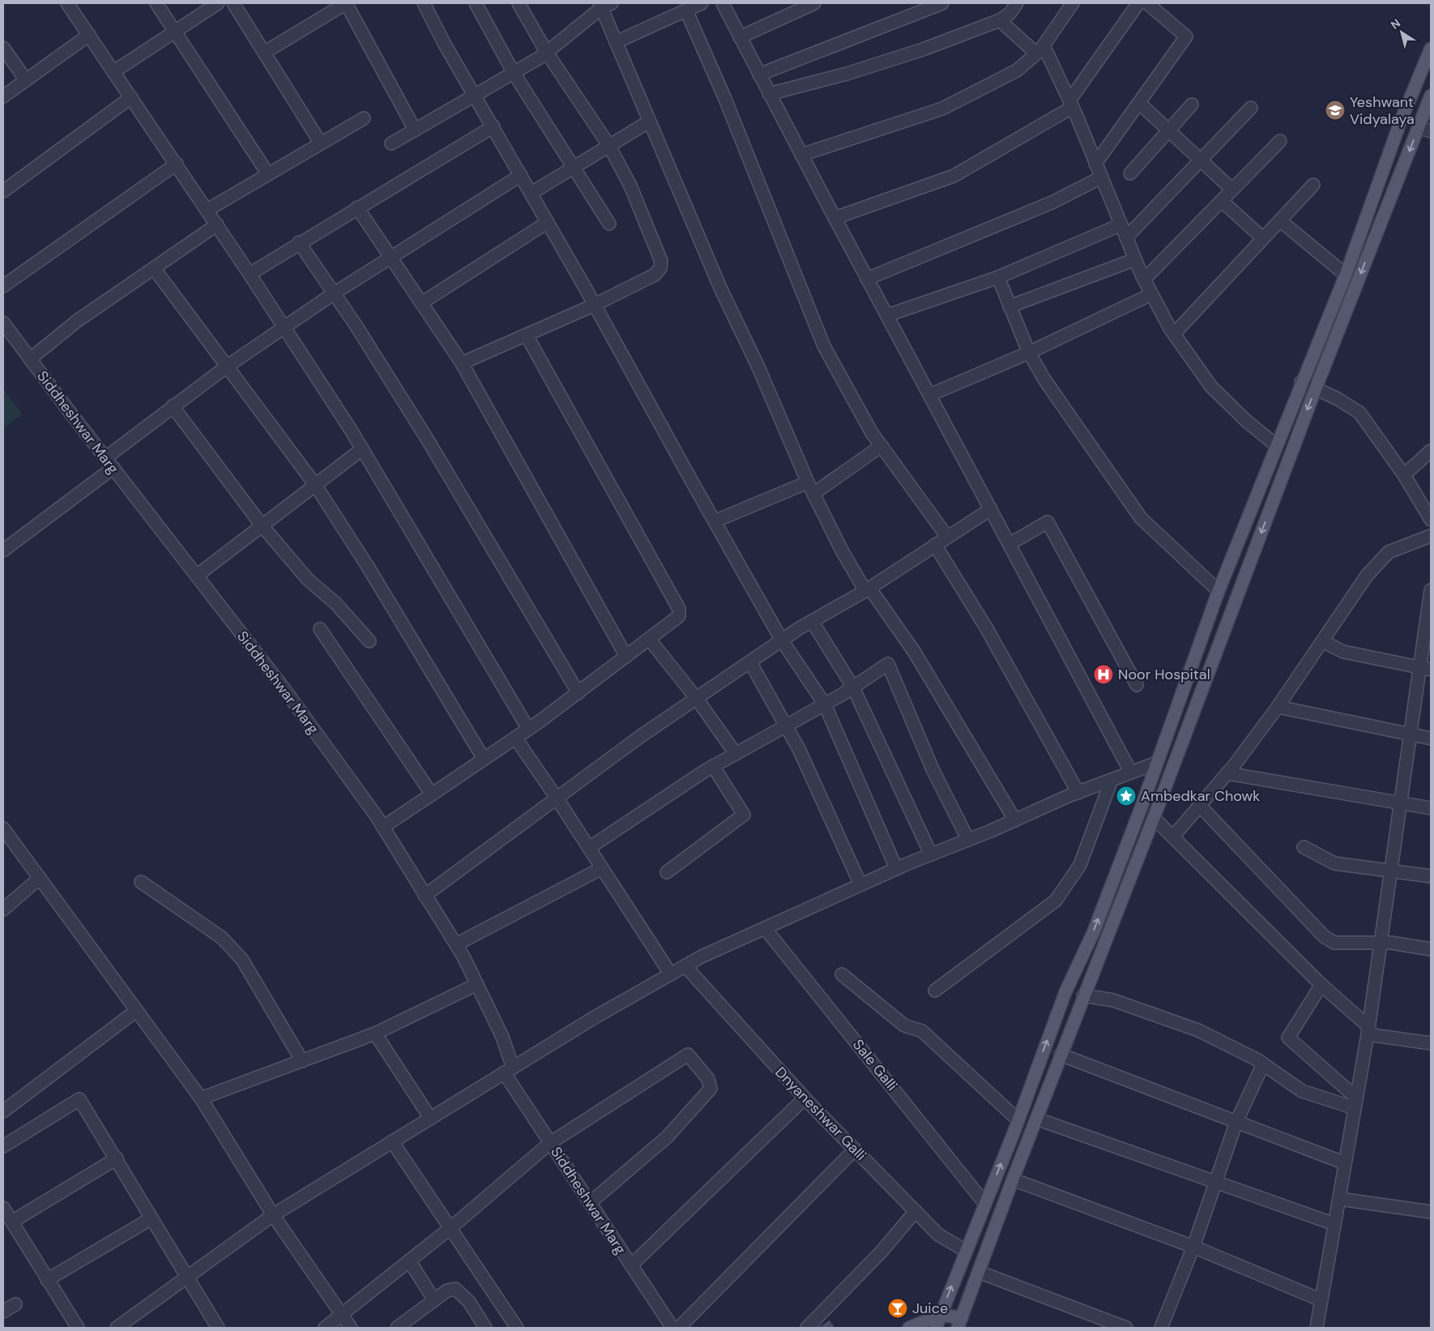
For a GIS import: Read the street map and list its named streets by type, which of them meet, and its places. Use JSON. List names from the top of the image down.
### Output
{
  "streets": {
    "street": ["Siddheshwar Marg", "Sale Galli", "Dnyaneshwar Galli"]
  },
  "places": {
    "school or university": ["Yeshwant Vidyalaya"],
    "hospital": ["Noor Hospital"],
    "place": ["Ambedkar Chowk"],
    "bar": ["Juice"]
  },
  "north": "top left"
}
